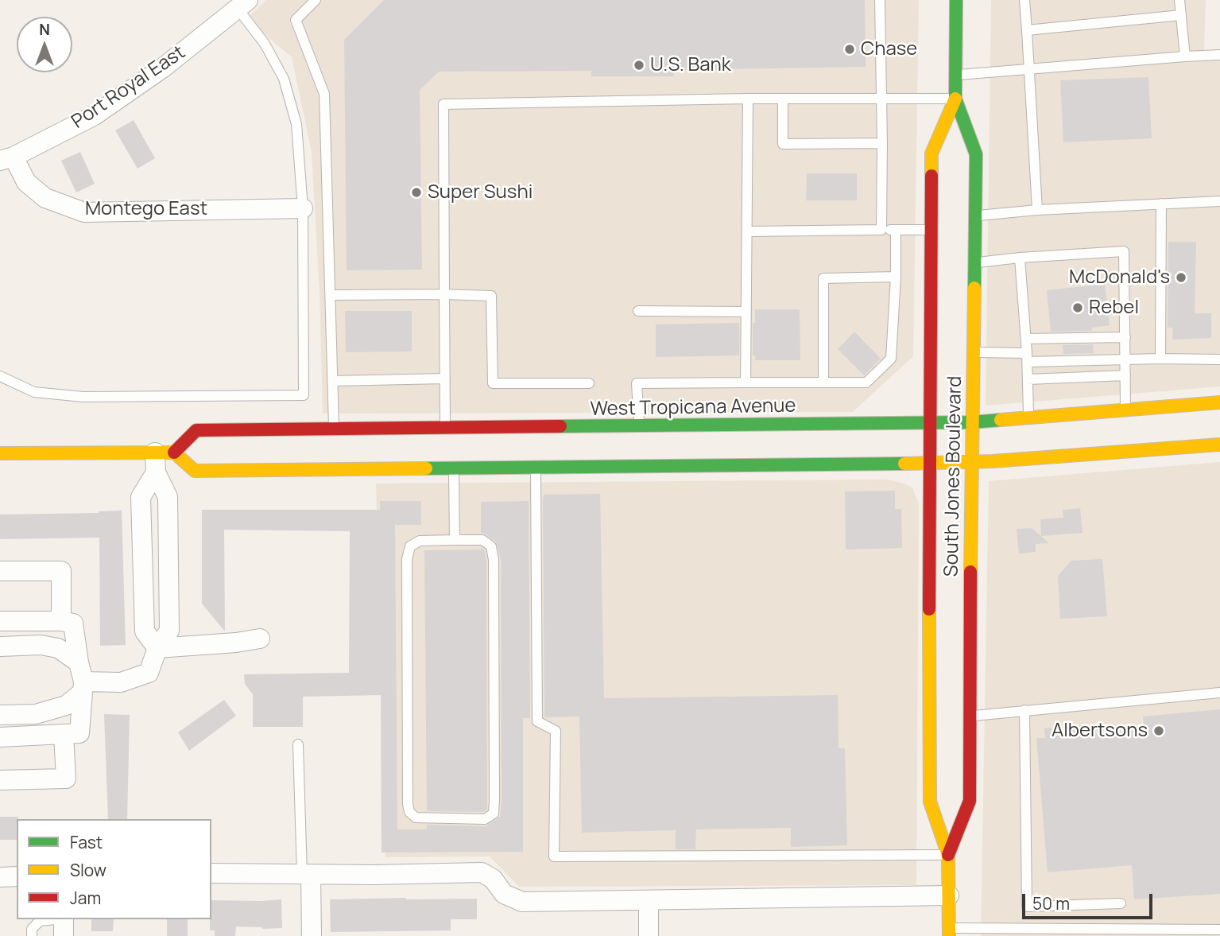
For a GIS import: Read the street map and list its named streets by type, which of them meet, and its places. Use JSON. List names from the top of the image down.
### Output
{
  "streets": {
    "main road": ["West Tropicana Avenue", "South Jones Boulevard"],
    "street": ["Port Royal East", "Montego East"]
  },
  "crossings": [
    ["Port Royal East", "Montego East"],
    ["West Tropicana Avenue", "South Jones Boulevard"]
  ],
  "places": [
    "Chase",
    "U.S. Bank",
    "Super Sushi",
    "McDonald's",
    "Rebel",
    "Albertsons"
  ],
  "legend": ["Fast", "Slow", "Jam"],
  "scale_bar": "50 m",
  "north": "top"
}
